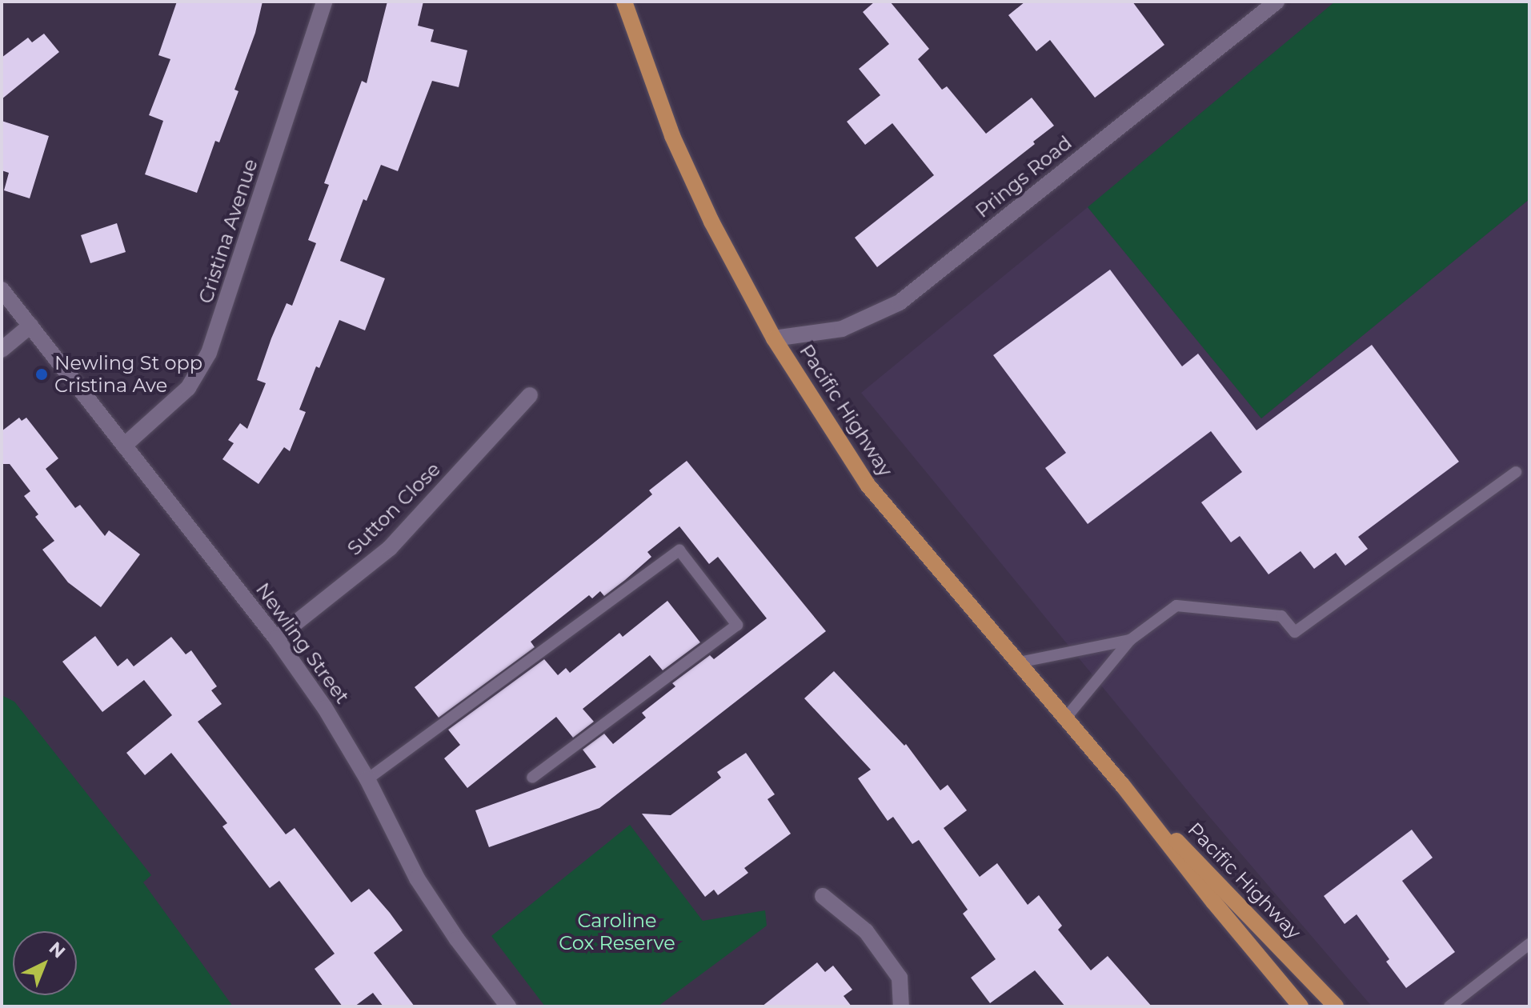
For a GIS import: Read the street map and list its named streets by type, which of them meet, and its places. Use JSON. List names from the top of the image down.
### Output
{
  "streets": {
    "main road": ["Pacific Highway"],
    "street": [
      "Prings Road",
      "Cristina Avenue",
      "Sutton Close",
      "Newling Street"
    ]
  },
  "crossings": [
    ["Prings Road", "Pacific Highway"],
    ["Cristina Avenue", "Newling Street"],
    ["Sutton Close", "Newling Street"]
  ],
  "parks": ["Caroline Cox Reserve"],
  "places": ["Newling St opp Cristina Ave"],
  "north": "top right"
}
